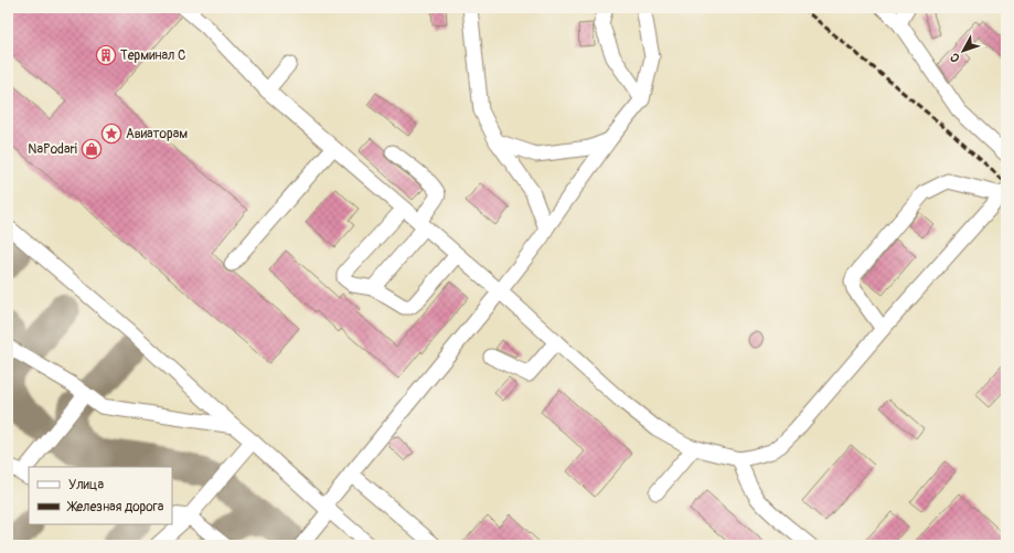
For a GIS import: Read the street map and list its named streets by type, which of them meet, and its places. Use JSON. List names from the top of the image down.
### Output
{
  "places": {
    "building": ["Терминал С"],
    "place": ["Авиаторам"],
    "shop": ["NaPodari"]
  },
  "legend": ["Улица", "Железная дорога"],
  "north": "bottom left"
}
